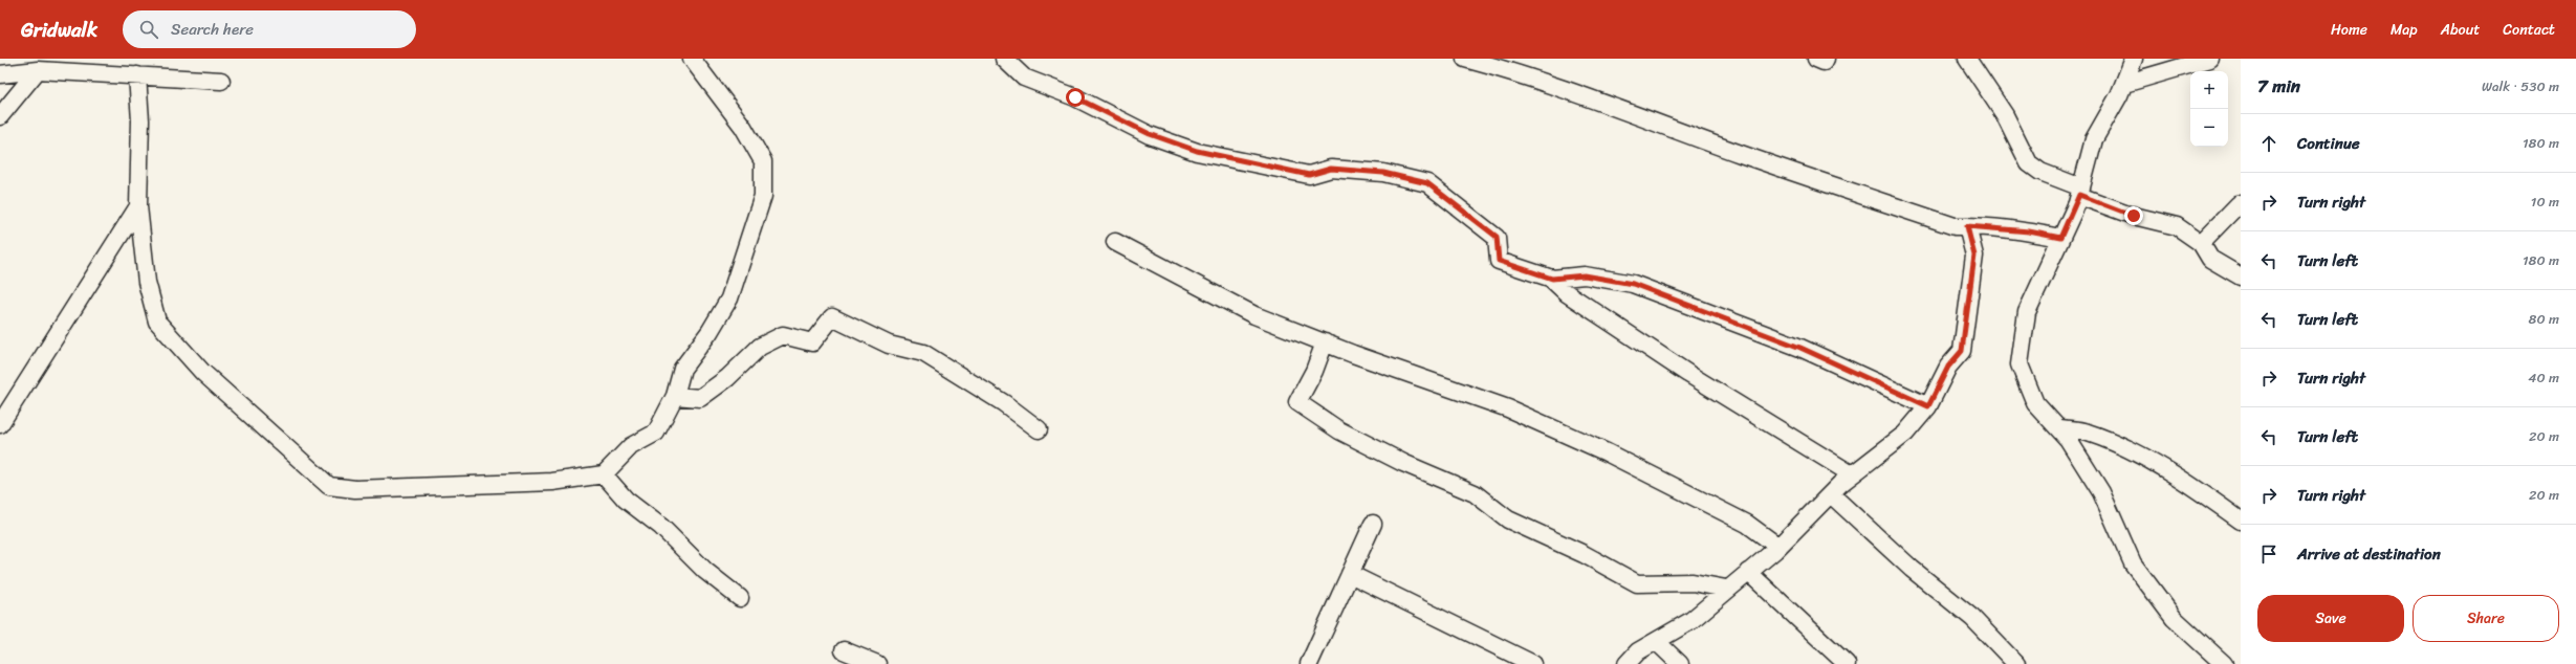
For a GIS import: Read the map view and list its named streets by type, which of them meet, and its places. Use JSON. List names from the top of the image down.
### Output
{
  "page": {
    "header": "Gridwalk",
    "search": "Search here",
    "nav": [
      "Home",
      "Map",
      "About",
      "Contact"
    ],
    "heading": ["7 min", "Walk · 530 m"],
    "map_buttons": ["+", "−"],
    "list": [
      ["Continue", "180 m"],
      ["Turn right", "10 m"],
      ["Turn left", "180 m"],
      ["Turn left", "80 m"],
      ["Turn right", "40 m"],
      ["Turn left", "20 m"],
      ["Turn right", "20 m"],
      "Arrive at destination"
    ],
    "buttons": ["Save", "Share"]
  }
}
